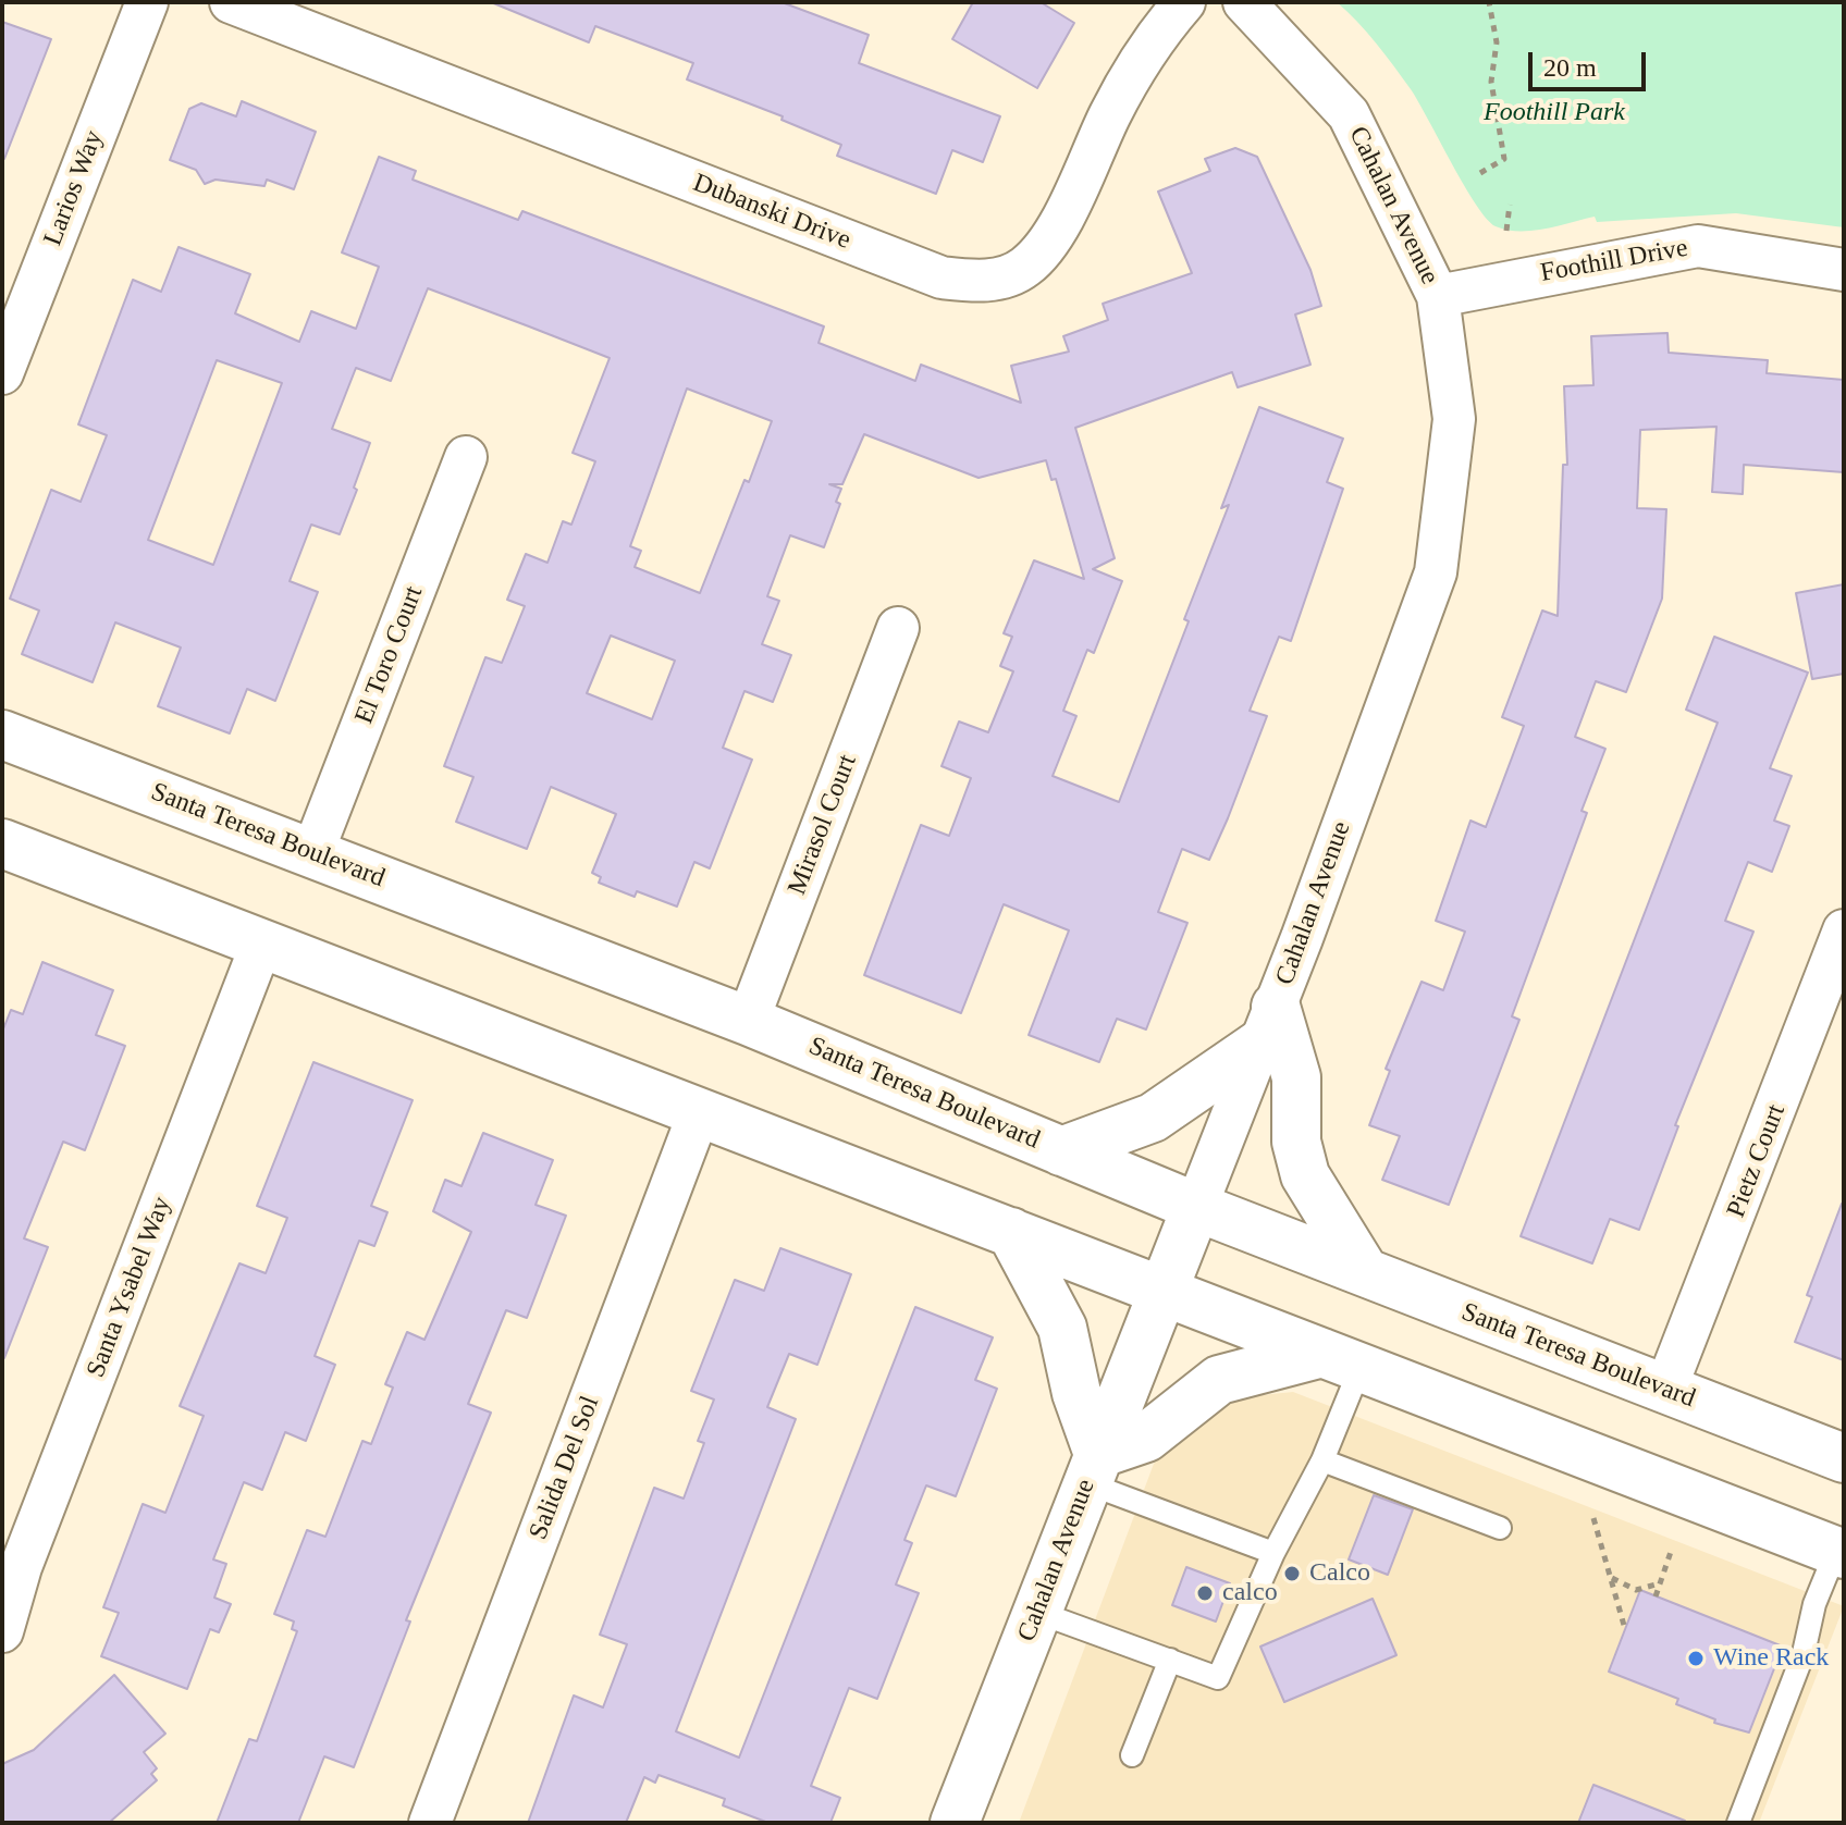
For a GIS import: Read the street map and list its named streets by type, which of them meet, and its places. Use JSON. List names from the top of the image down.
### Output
{
  "streets": {
    "main road": ["Cahalan Avenue", "Santa Teresa Boulevard"],
    "street": [
      "Larios Way",
      "Dubanski Drive",
      "Foothill Drive",
      "El Toro Court",
      "Mirasol Court",
      "Pietz Court",
      "Santa Ysabel Way",
      "Salida Del Sol"
    ]
  },
  "crossings": [
    ["Cahalan Avenue", "Foothill Drive"],
    ["Cahalan Avenue", "Santa Teresa Boulevard"],
    ["El Toro Court", "Santa Teresa Boulevard"],
    ["Mirasol Court", "Santa Teresa Boulevard"],
    ["Santa Teresa Boulevard", "Pietz Court"]
  ],
  "parks": ["Foothill Park"],
  "places": ["Calco", "calco", "Wine Rack"],
  "scale_bar": "20 m"
}
